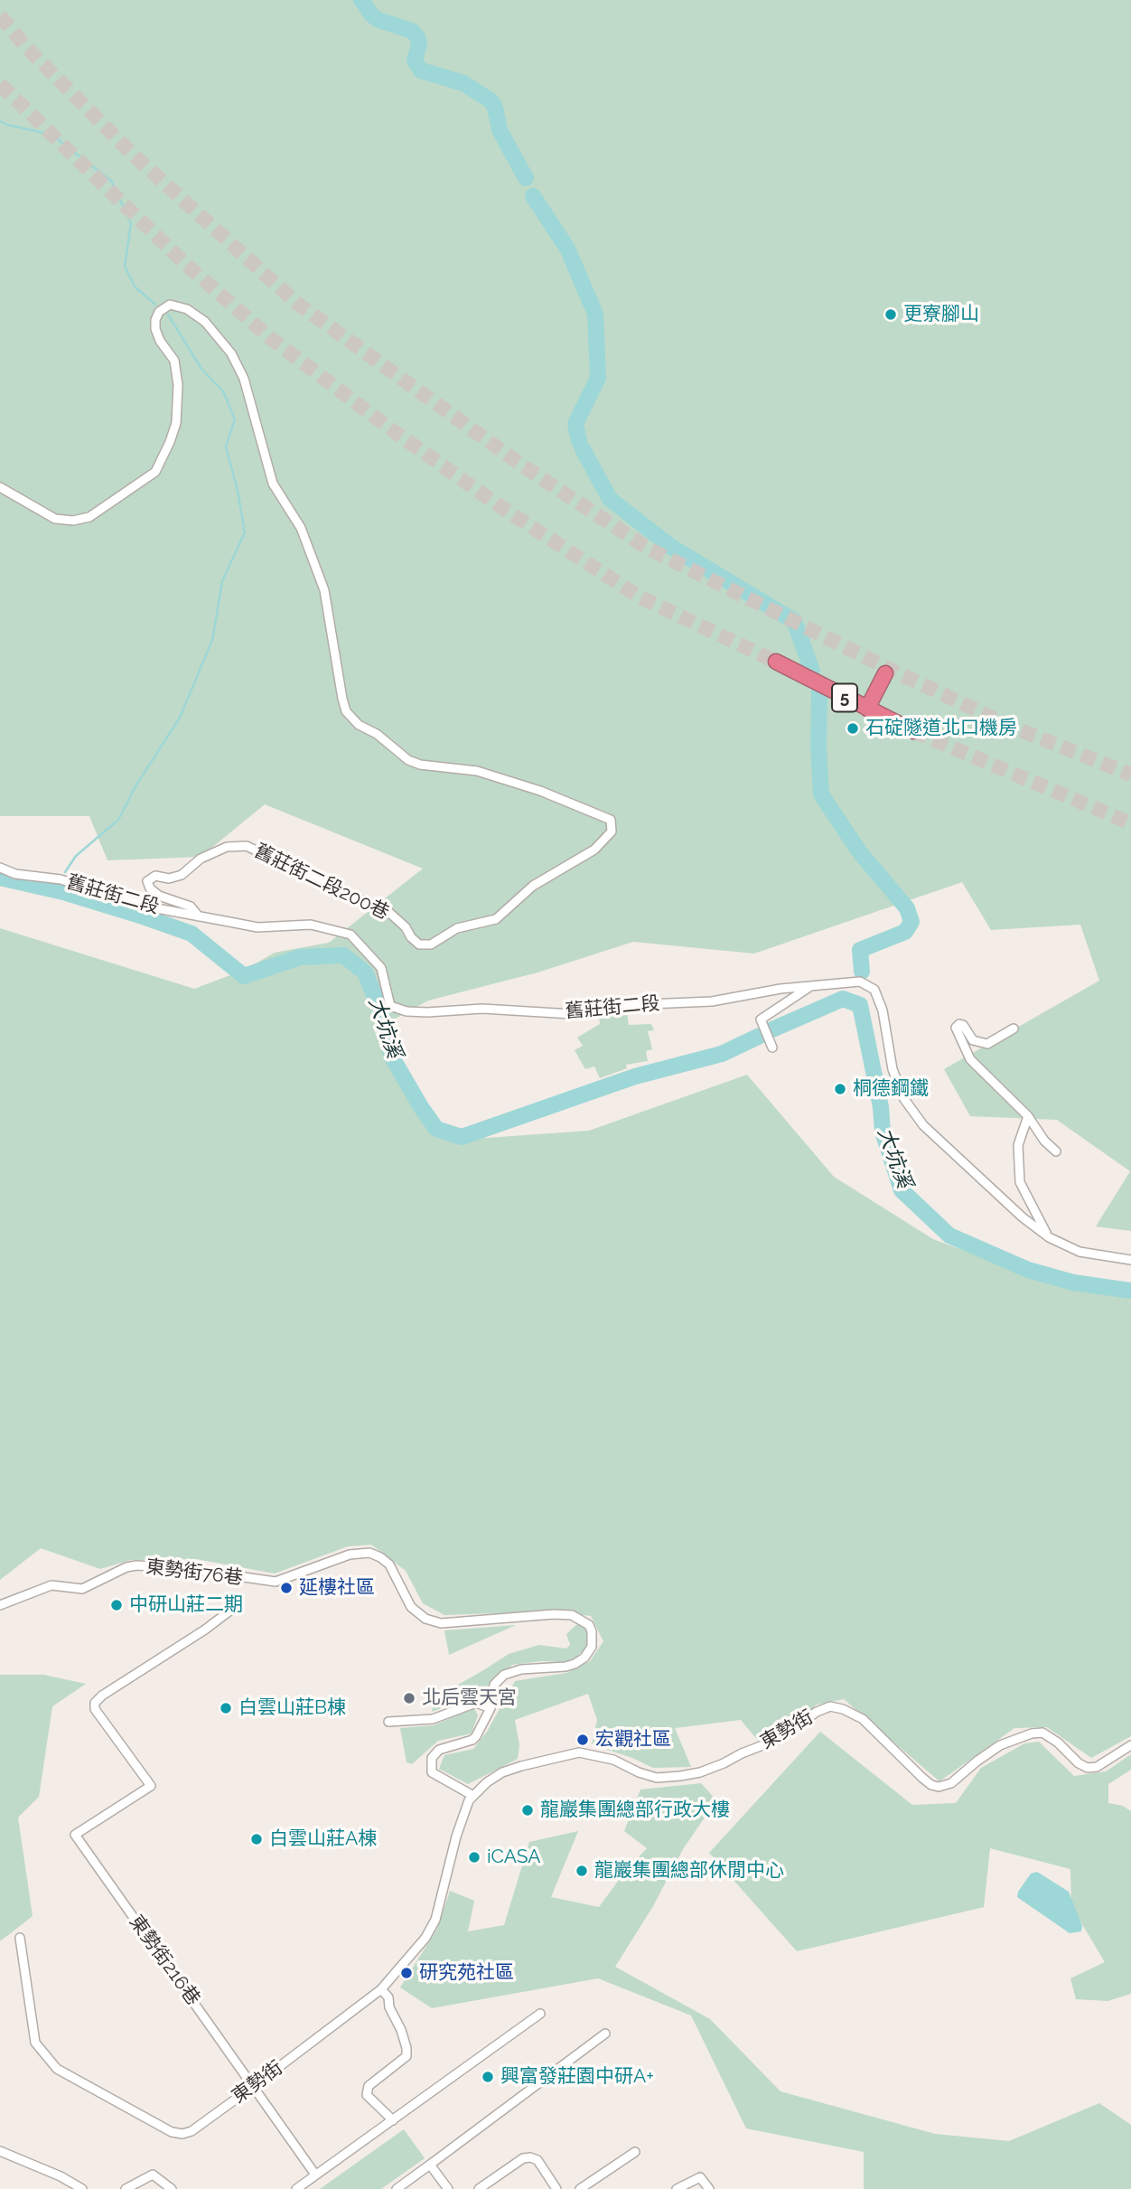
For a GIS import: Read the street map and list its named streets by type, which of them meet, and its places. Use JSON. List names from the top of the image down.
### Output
{
  "streets": {
    "highway": ["5"],
    "street": [
      "舊莊街二段200巷",
      "舊莊街二段",
      "東勢街76巷",
      "東勢街",
      "東勢街216巷"
    ]
  },
  "crossings": [
    ["舊莊街二段200巷", "舊莊街二段"],
    ["東勢街", "東勢街216巷"]
  ],
  "water": ["大坑溪"],
  "places": [
    "更寮腳山",
    "石碇隧道北口機房",
    "桐德鋼鐵",
    "延樓社區",
    "中研山莊二期",
    "北后雲天宮",
    "白雲山莊B棟",
    "宏觀社區",
    "龍巖集團總部行政大樓",
    "白雲山莊A棟",
    "iCASA",
    "龍巖集團總部休閒中心",
    "研究苑社區",
    "興富發莊園中研A+"
  ]
}
